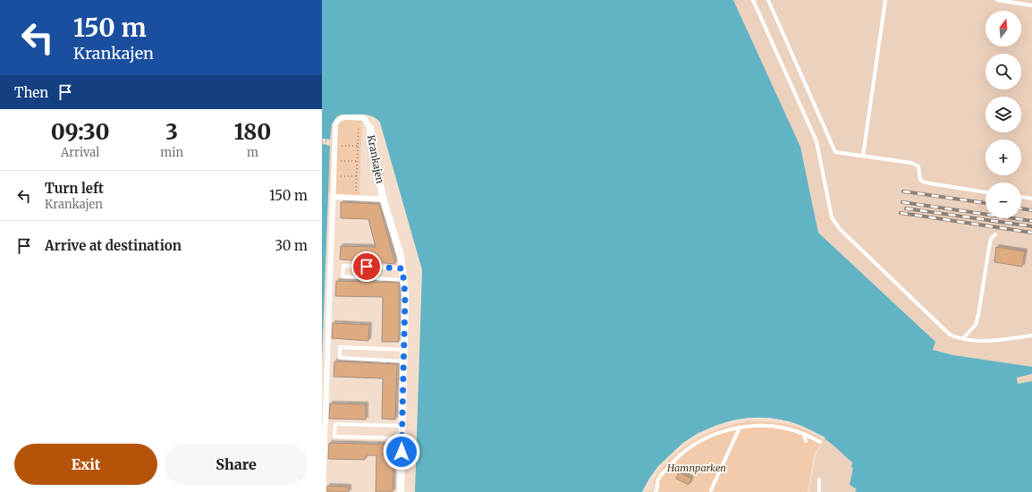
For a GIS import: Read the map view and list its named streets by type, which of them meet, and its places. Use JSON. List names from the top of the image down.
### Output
{
  "streets": {
    "street": ["Krankajen"]
  },
  "parks": ["Hamnparken"],
  "north": "top",
  "page": {
    "turn": ["150 m", "Krankajen"],
    "map_buttons": ["+", "−"],
    "then": "Then",
    "eta": [
      "09:30",
      "Arrival",
      "3",
      "min",
      "180",
      "m"
    ],
    "list": [
      {
        "name": "Turn left",
        "note": "Krankajen",
        "value": "150 m"
      },
      {
        "name": "Arrive at destination",
        "value": "30 m"
      }
    ],
    "buttons": ["Exit", "Share"]
  }
}
